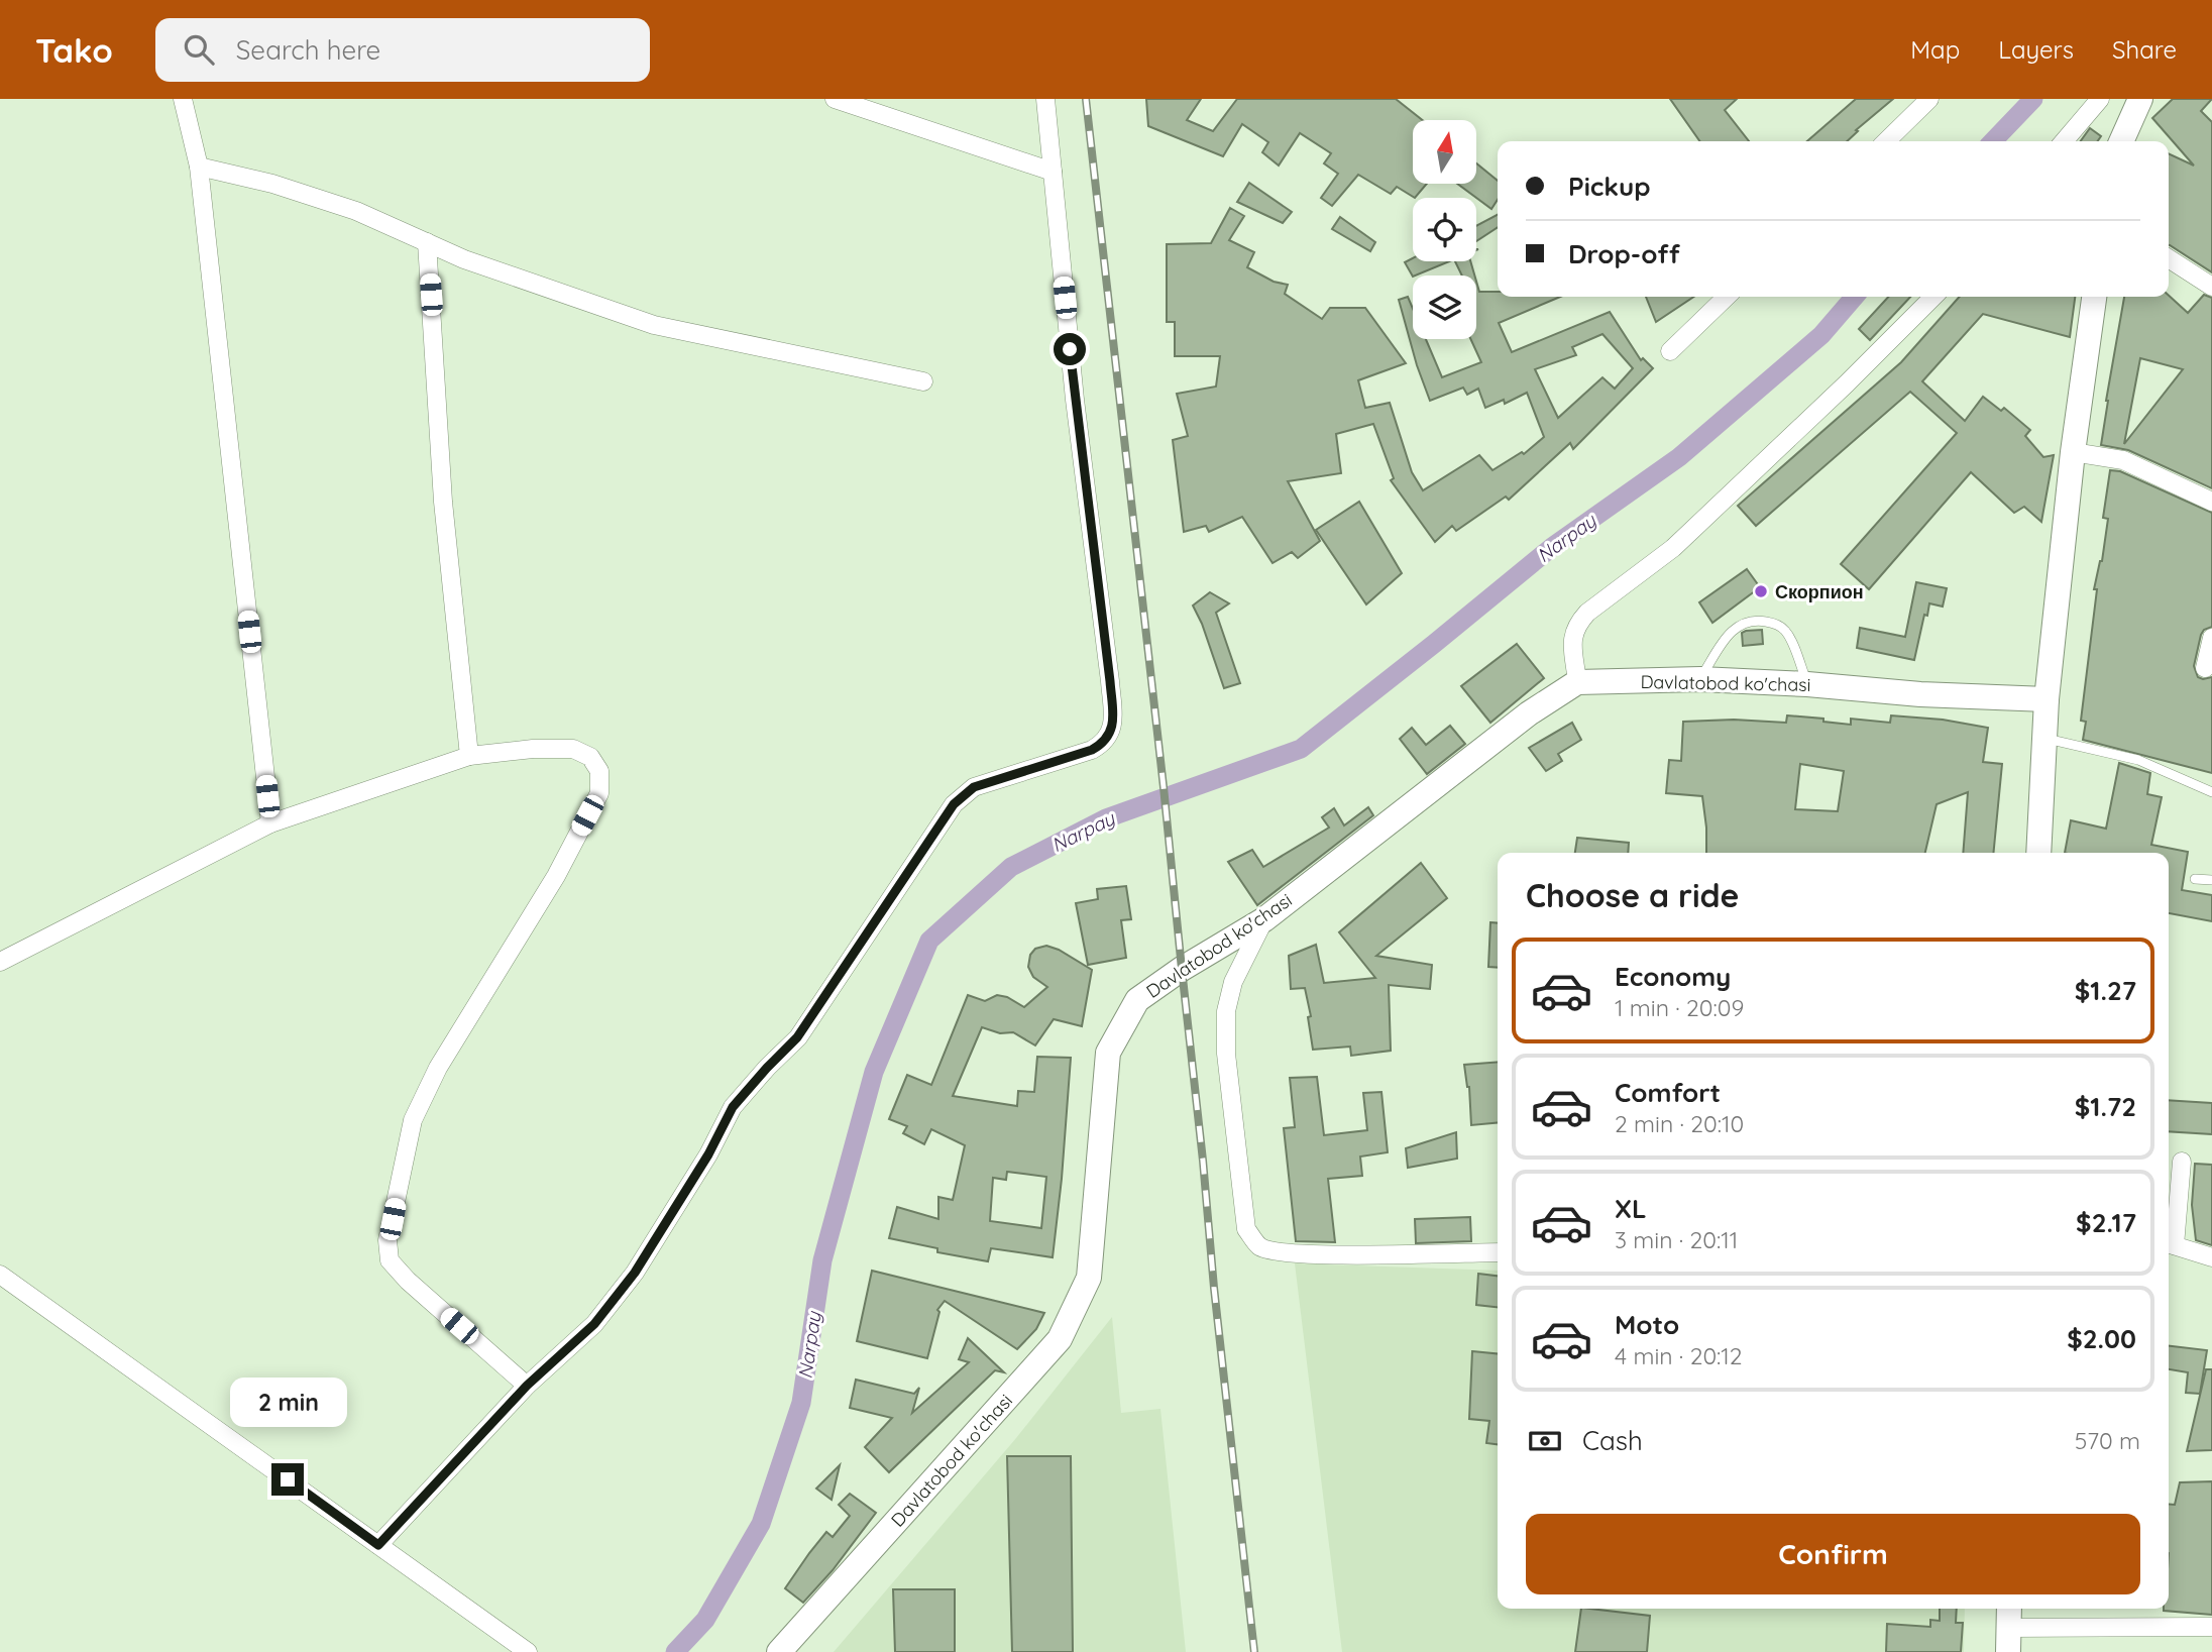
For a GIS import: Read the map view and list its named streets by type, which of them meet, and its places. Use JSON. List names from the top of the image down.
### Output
{
  "streets": {
    "street": ["Davlatobod ko'chasi"]
  },
  "water": ["Narpay"],
  "places": ["Скорпион"],
  "north": "top",
  "page": {
    "header": "Tako",
    "search": "Search here",
    "nav": ["Map", "Layers", "Share"],
    "banner": ["Pickup", "Drop-off"],
    "heading": "Choose a ride",
    "list": [
      {
        "name": "Economy",
        "note": "1 min · 20:09",
        "value": "$1.27"
      },
      {
        "name": "Comfort",
        "note": "2 min · 20:10",
        "value": "$1.72"
      },
      {
        "name": "XL",
        "note": "3 min · 20:11",
        "value": "$2.17"
      },
      {
        "name": "Moto",
        "note": "4 min · 20:12",
        "value": "$2.00"
      }
    ],
    "bubble": "2 min",
    "pay": ["Cash", "570 m"],
    "buttons": "Confirm"
  }
}
